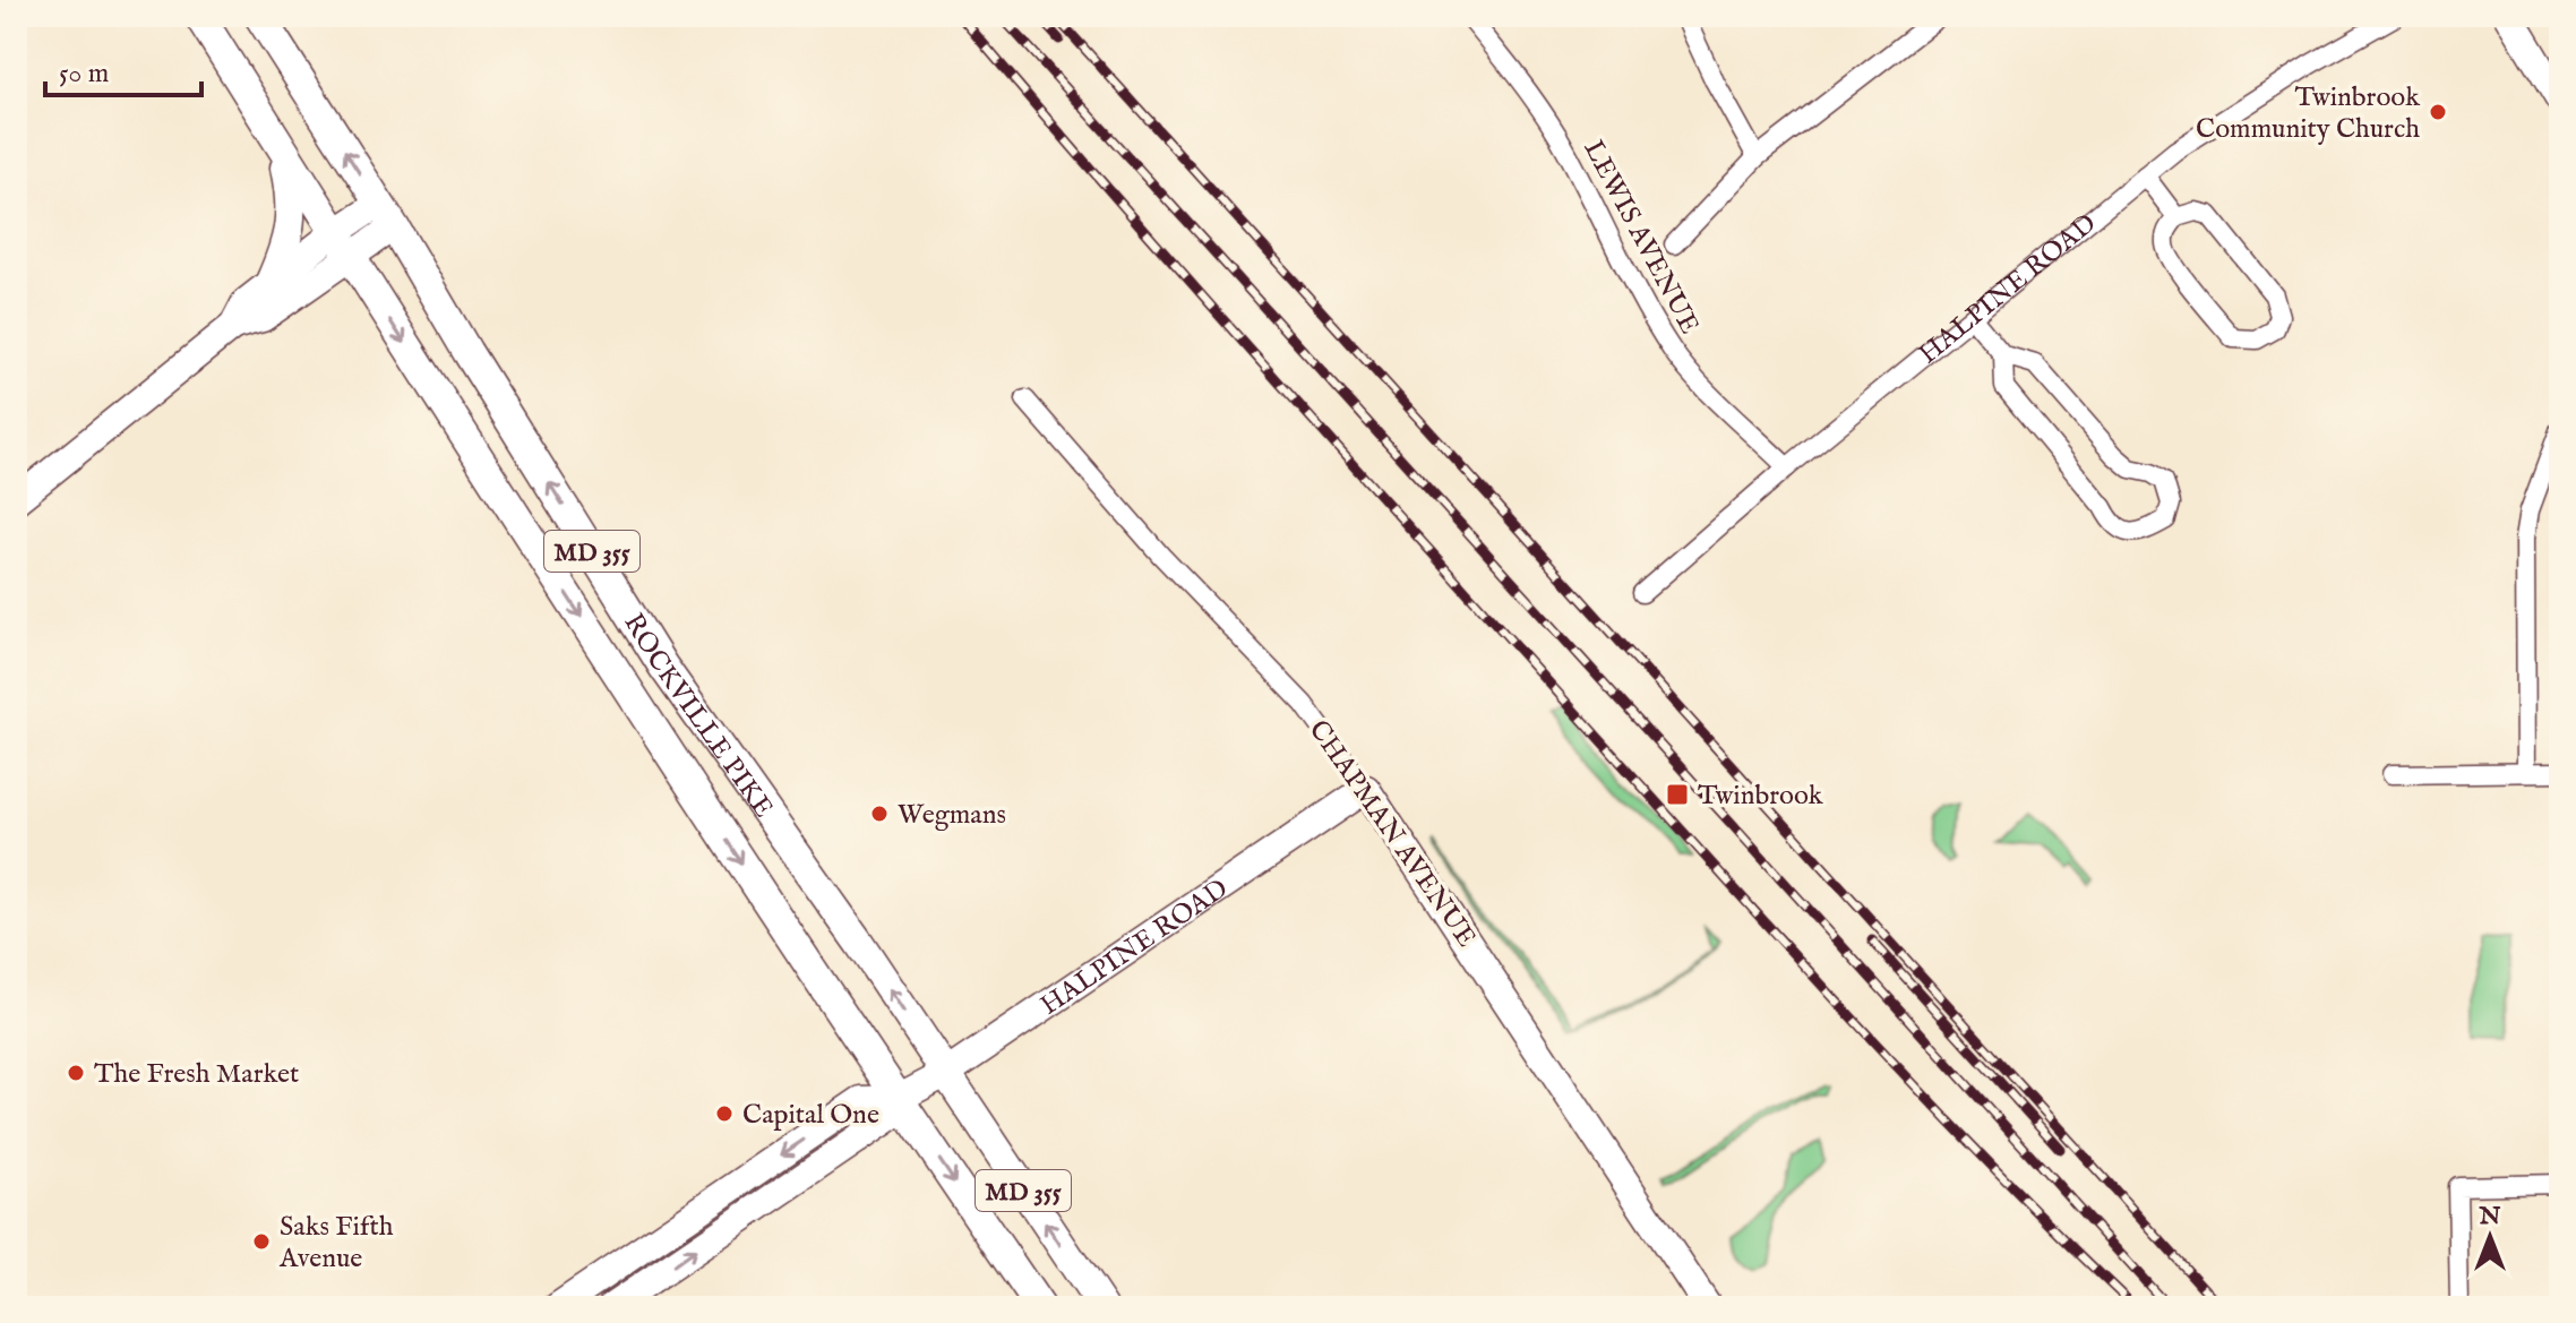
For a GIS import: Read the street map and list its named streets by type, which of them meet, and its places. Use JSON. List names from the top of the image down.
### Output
{
  "streets": {
    "main road": ["MD 355", "ROCKVILLE PIKE"],
    "street": ["LEWIS AVENUE", "HALPINE ROAD", "CHAPMAN AVENUE"]
  },
  "crossings": [
    ["LEWIS AVENUE", "HALPINE ROAD"],
    ["HALPINE ROAD", "ROCKVILLE PIKE"],
    ["HALPINE ROAD", "CHAPMAN AVENUE"]
  ],
  "places": {
    "other": [
      "Twinbrook Community Church",
      "Wegmans",
      "The Fresh Market",
      "Capital One",
      "Saks Fifth Avenue"
    ],
    "transit": ["Twinbrook"]
  },
  "scale_bar": "50 m",
  "north": "top"
}
